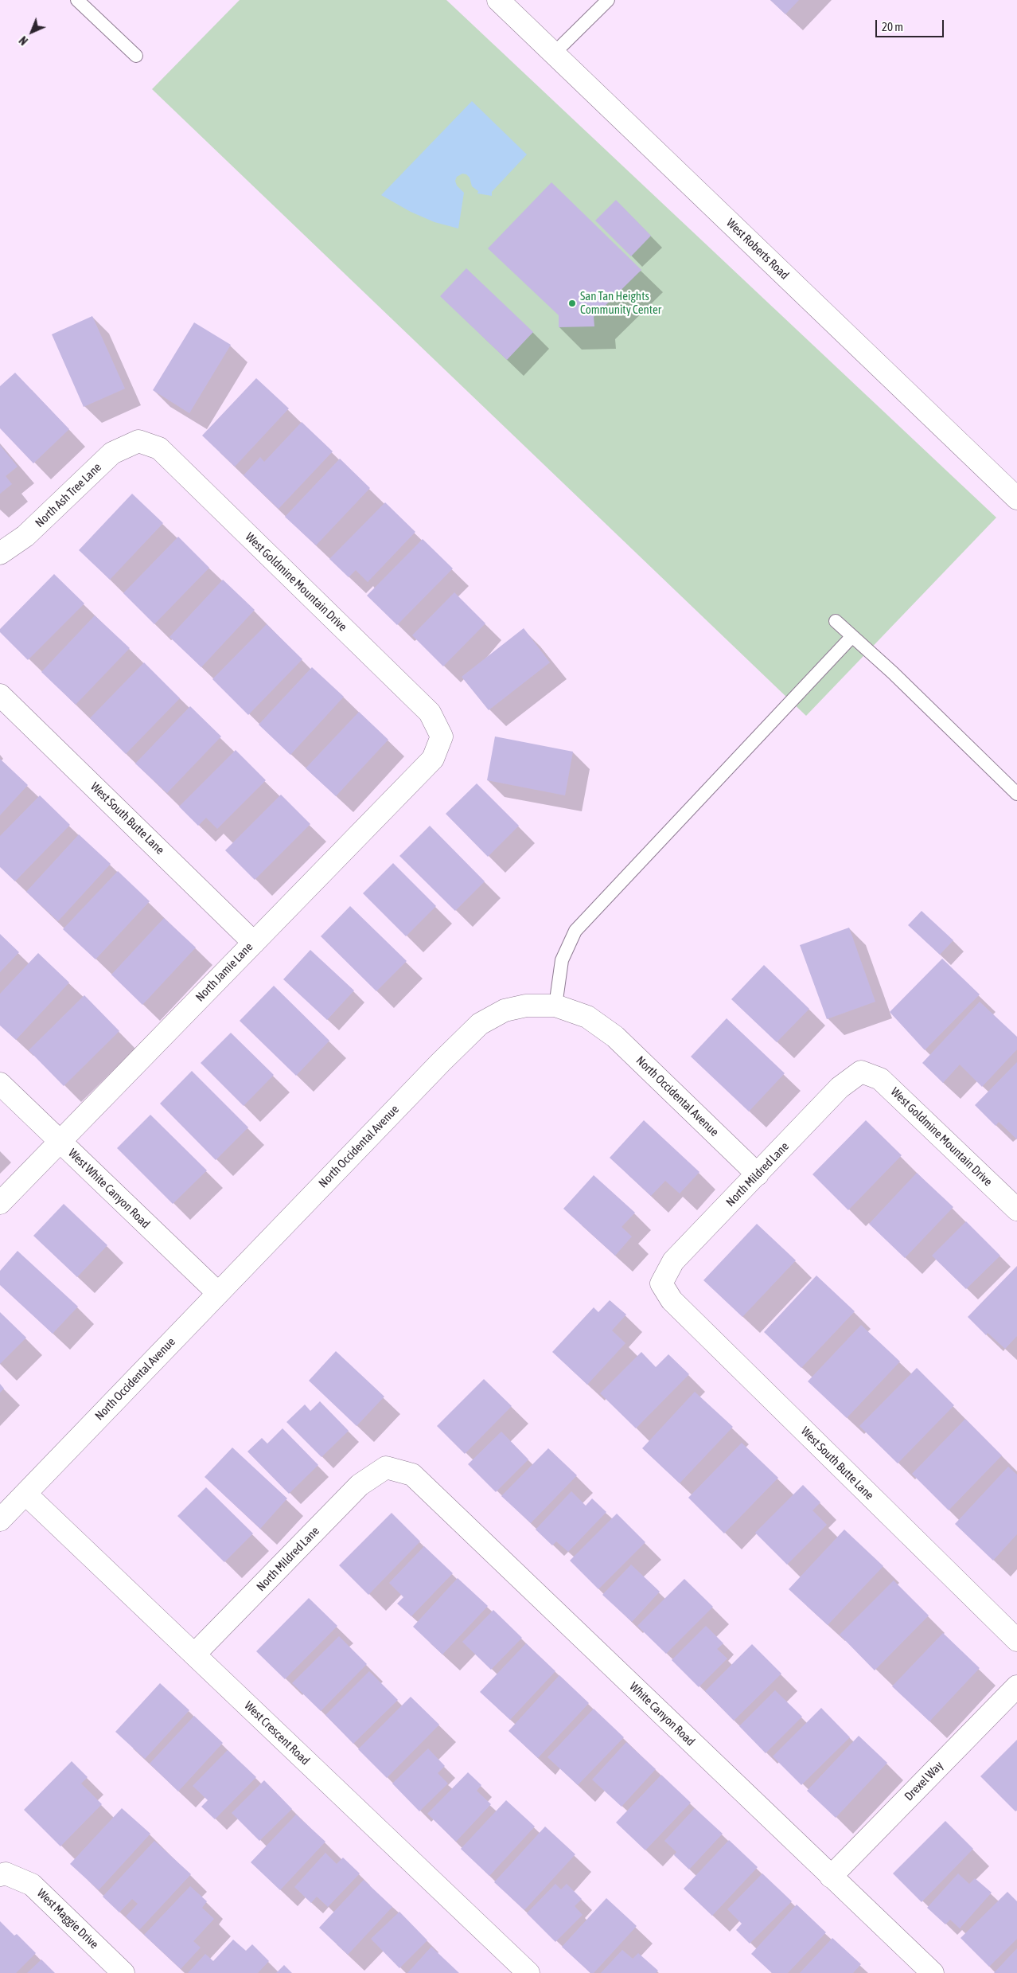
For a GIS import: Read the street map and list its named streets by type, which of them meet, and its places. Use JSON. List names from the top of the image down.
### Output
{
  "streets": {
    "street": [
      "West Roberts Road",
      "North Ash Tree Lane",
      "West Goldmine Mountain Drive",
      "West South Butte Lane",
      "North Jamie Lane",
      "North Occidental Avenue",
      "North Mildred Lane",
      "West White Canyon Road",
      "White Canyon Road",
      "West Crescent Road",
      "Drexel Way",
      "West Maggie Drive"
    ]
  },
  "crossings": [
    ["North Ash Tree Lane", "West Goldmine Mountain Drive"],
    ["West Goldmine Mountain Drive", "North Jamie Lane"],
    ["West Goldmine Mountain Drive", "North Mildred Lane"],
    ["West South Butte Lane", "North Jamie Lane"],
    ["West South Butte Lane", "North Mildred Lane"],
    ["North Jamie Lane", "West White Canyon Road"],
    ["North Occidental Avenue", "North Mildred Lane"],
    ["North Occidental Avenue", "West White Canyon Road"],
    ["North Occidental Avenue", "West Crescent Road"],
    ["North Mildred Lane", "White Canyon Road"],
    ["North Mildred Lane", "West Crescent Road"],
    ["White Canyon Road", "Drexel Way"]
  ],
  "places": ["San Tan Heights Community Center"],
  "scale_bar": "20 m",
  "north": "bottom left"
}
